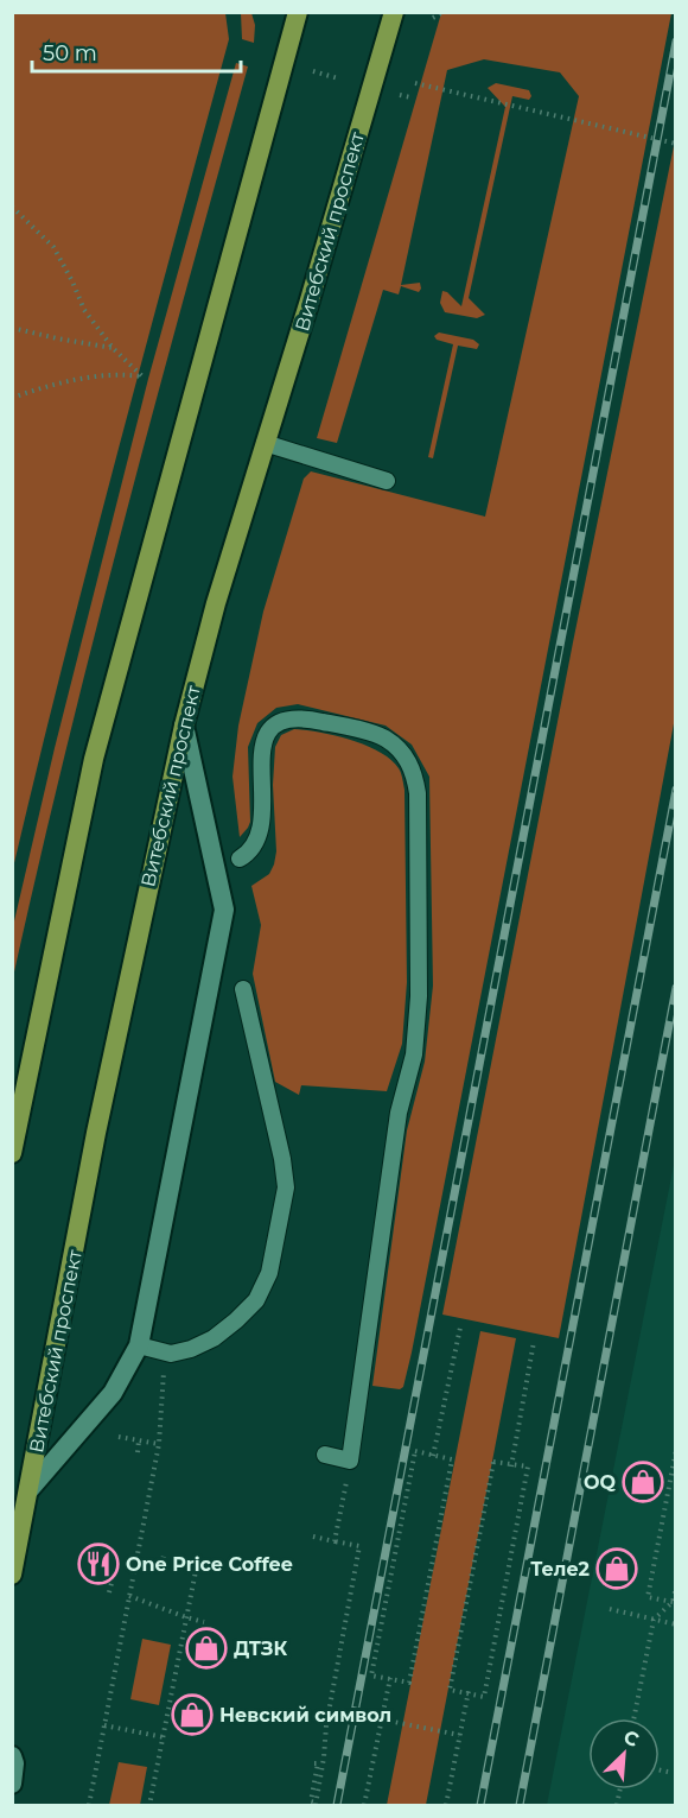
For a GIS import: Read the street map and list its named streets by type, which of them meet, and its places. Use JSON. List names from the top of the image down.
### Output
{
  "streets": {
    "main road": ["Витебский проспект"]
  },
  "places": {
    "shop": [
      "OQ",
      "Теле2",
      "ДТЗК",
      "Невский символ"
    ],
    "restaurant": ["One Price Coffee"]
  },
  "scale_bar": "50 m",
  "north": "top right"
}
